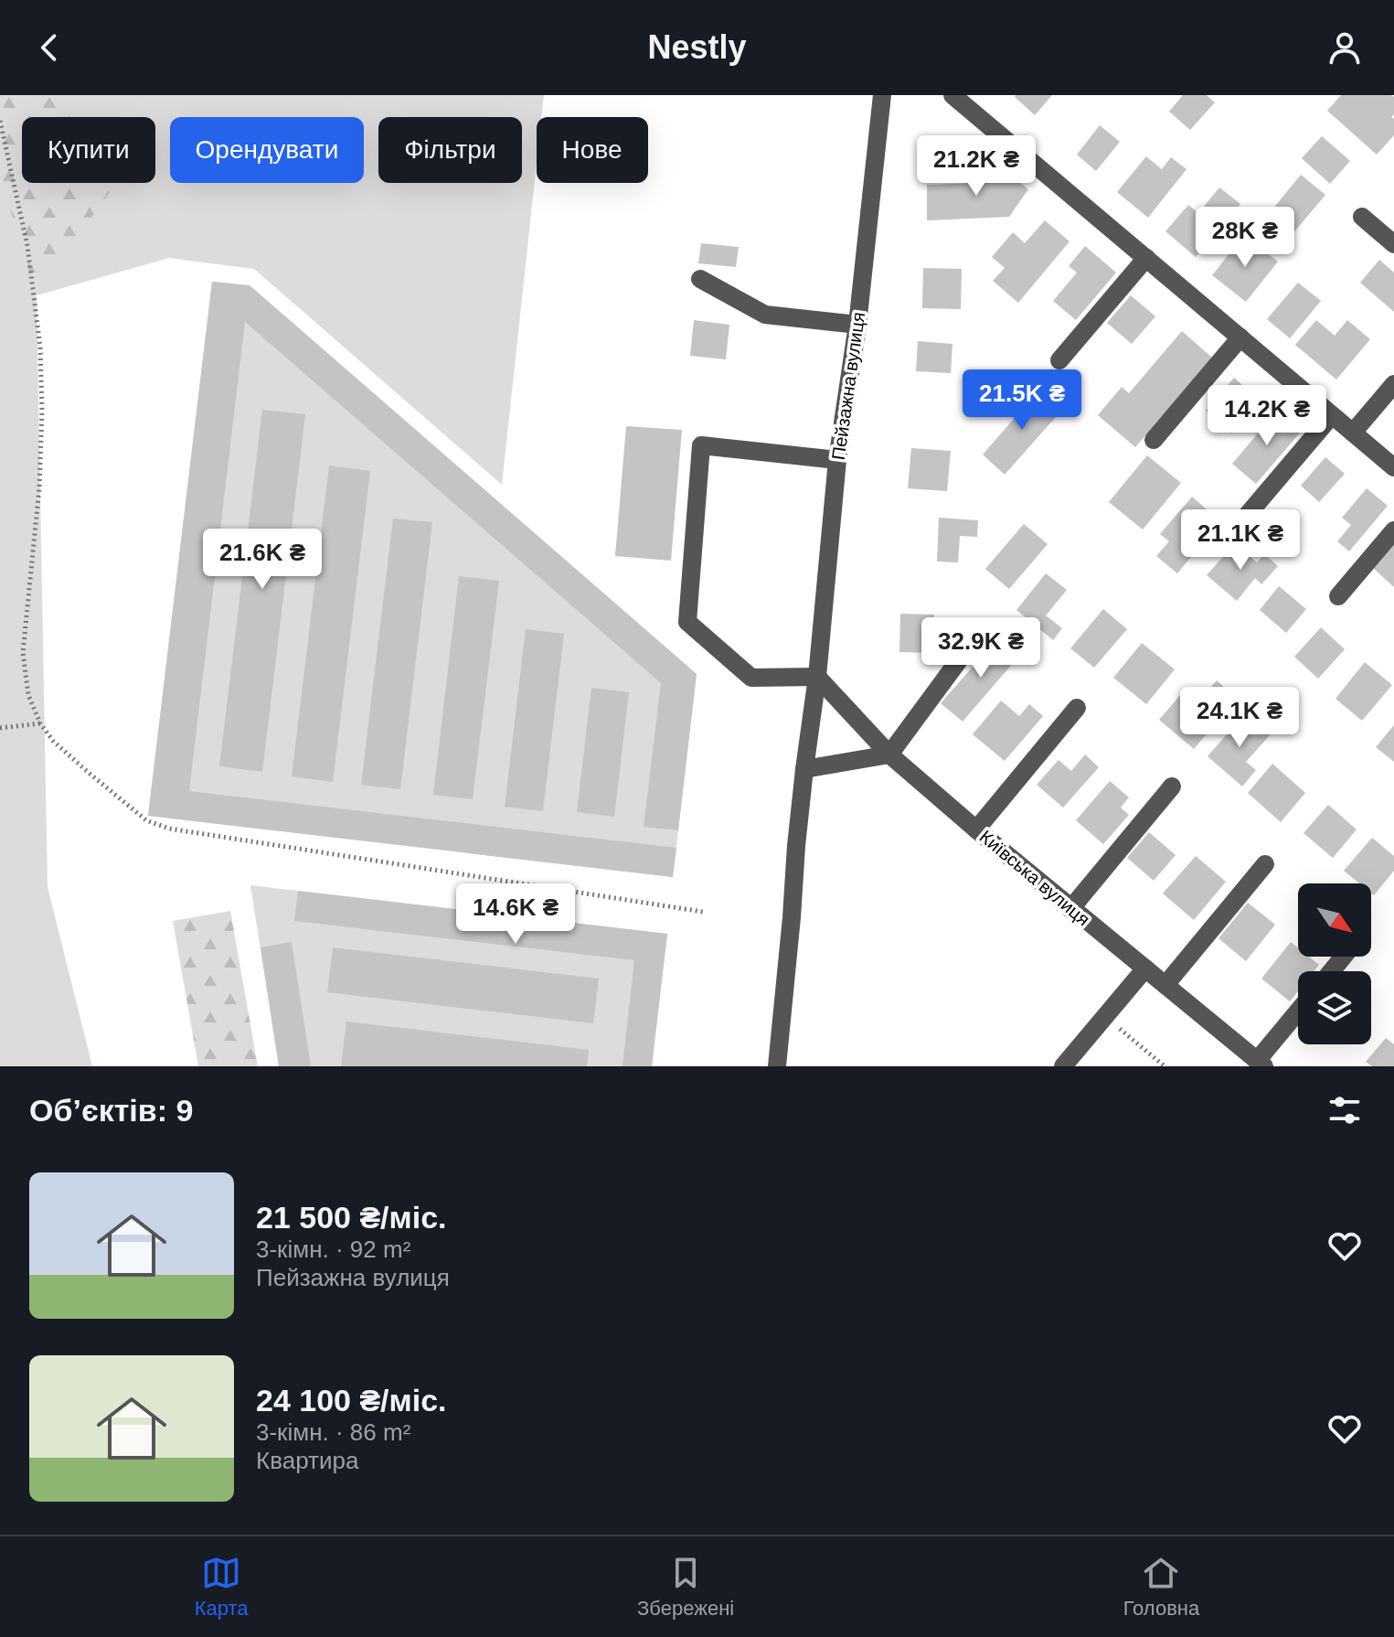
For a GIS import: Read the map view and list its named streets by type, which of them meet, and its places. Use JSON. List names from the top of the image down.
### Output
{
  "streets": {
    "street": ["Пейзажна вулиця", "Київська вулиця"]
  },
  "crossings": [
    ["Пейзажна вулиця", "Київська вулиця"]
  ],
  "north": "bottom right",
  "page": {
    "header": "Nestly",
    "chip": [
      "Купити",
      "Орендувати",
      "Фільтри",
      "Нове"
    ],
    "price": [
      "21.2K ₴",
      "28K ₴",
      "21.5K ₴",
      "14.2K ₴",
      "21.1K ₴",
      "21.6K ₴",
      "32.9K ₴",
      "24.1K ₴",
      "14.6K ₴"
    ],
    "heading": "Об’єктів: 9",
    "list": [
      {
        "name": "21 500 ₴/міс.",
        "note": "3-кімн. · 92 m² · Пейзажна вулиця"
      },
      {
        "name": "24 100 ₴/міс.",
        "note": "3-кімн. · 86 m² · Квартира"
      }
    ],
    "tabs": ["Карта", "Збережені", "Головна"]
  }
}
